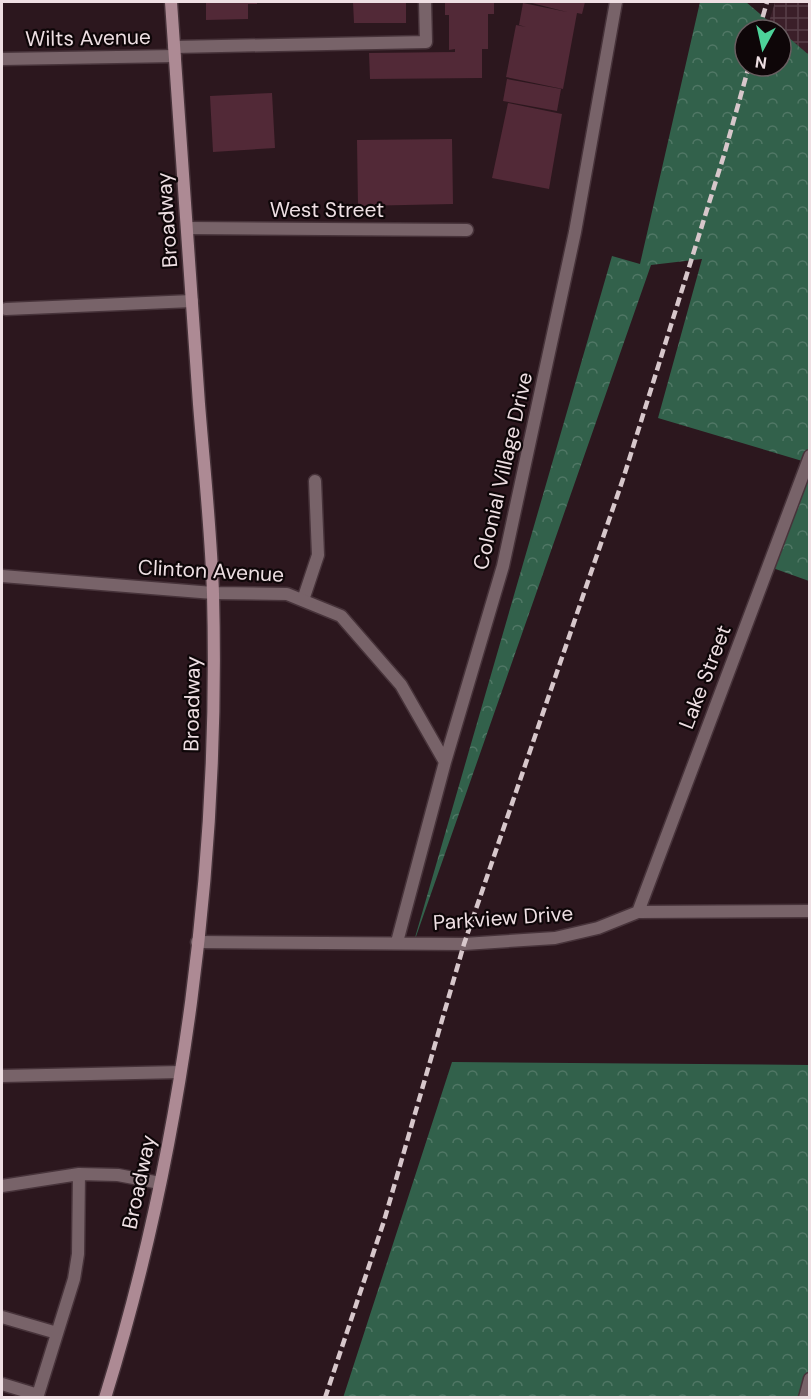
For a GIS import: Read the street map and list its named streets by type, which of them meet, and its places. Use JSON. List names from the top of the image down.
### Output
{
  "streets": {
    "street": [
      "Wilts Avenue",
      "West Street",
      "Broadway",
      "Colonial Village Drive",
      "Clinton Avenue",
      "Lake Street",
      "Parkview Drive"
    ]
  },
  "crossings": [
    ["Wilts Avenue", "Broadway"],
    ["West Street", "Broadway"],
    ["Broadway", "Clinton Avenue"],
    ["Broadway", "Parkview Drive"],
    ["Colonial Village Drive", "Clinton Avenue"],
    ["Colonial Village Drive", "Parkview Drive"],
    ["Lake Street", "Parkview Drive"]
  ],
  "north": "bottom"
}
